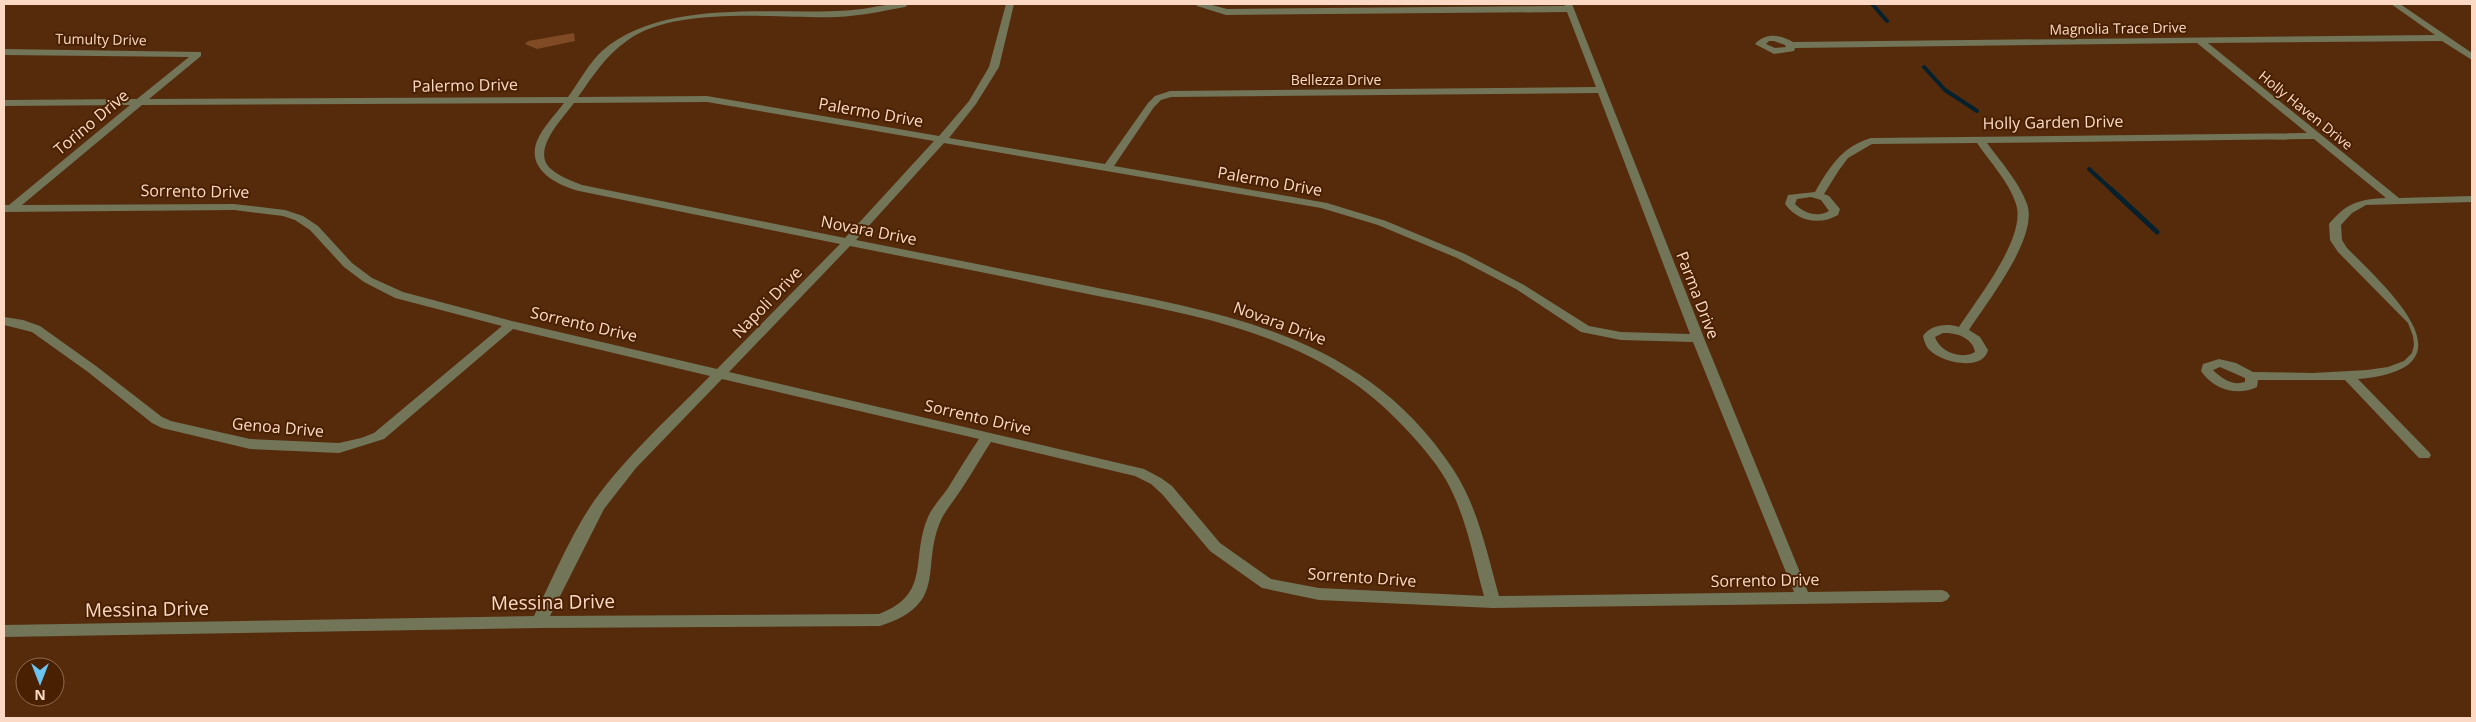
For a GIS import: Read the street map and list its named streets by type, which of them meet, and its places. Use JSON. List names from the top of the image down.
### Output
{
  "streets": {
    "street": [
      "Magnolia Trace Drive",
      "Tumulty Drive",
      "Bellezza Drive",
      "Palermo Drive",
      "Holly Haven Drive",
      "Torino Drive",
      "Holly Garden Drive",
      "Sorrento Drive",
      "Novara Drive",
      "Parma Drive",
      "Napoli Drive",
      "Genoa Drive",
      "Messina Drive"
    ]
  },
  "crossings": [
    ["Magnolia Trace Drive", "Holly Haven Drive"],
    ["Tumulty Drive", "Torino Drive"],
    ["Bellezza Drive", "Palermo Drive"],
    ["Bellezza Drive", "Parma Drive"],
    ["Palermo Drive", "Torino Drive"],
    ["Palermo Drive", "Novara Drive"],
    ["Palermo Drive", "Parma Drive"],
    ["Palermo Drive", "Napoli Drive"],
    ["Holly Haven Drive", "Holly Garden Drive"],
    ["Torino Drive", "Sorrento Drive"],
    ["Sorrento Drive", "Novara Drive"],
    ["Sorrento Drive", "Parma Drive"],
    ["Sorrento Drive", "Napoli Drive"],
    ["Sorrento Drive", "Genoa Drive"],
    ["Sorrento Drive", "Messina Drive"],
    ["Novara Drive", "Napoli Drive"],
    ["Napoli Drive", "Messina Drive"]
  ],
  "north": "bottom"
}
